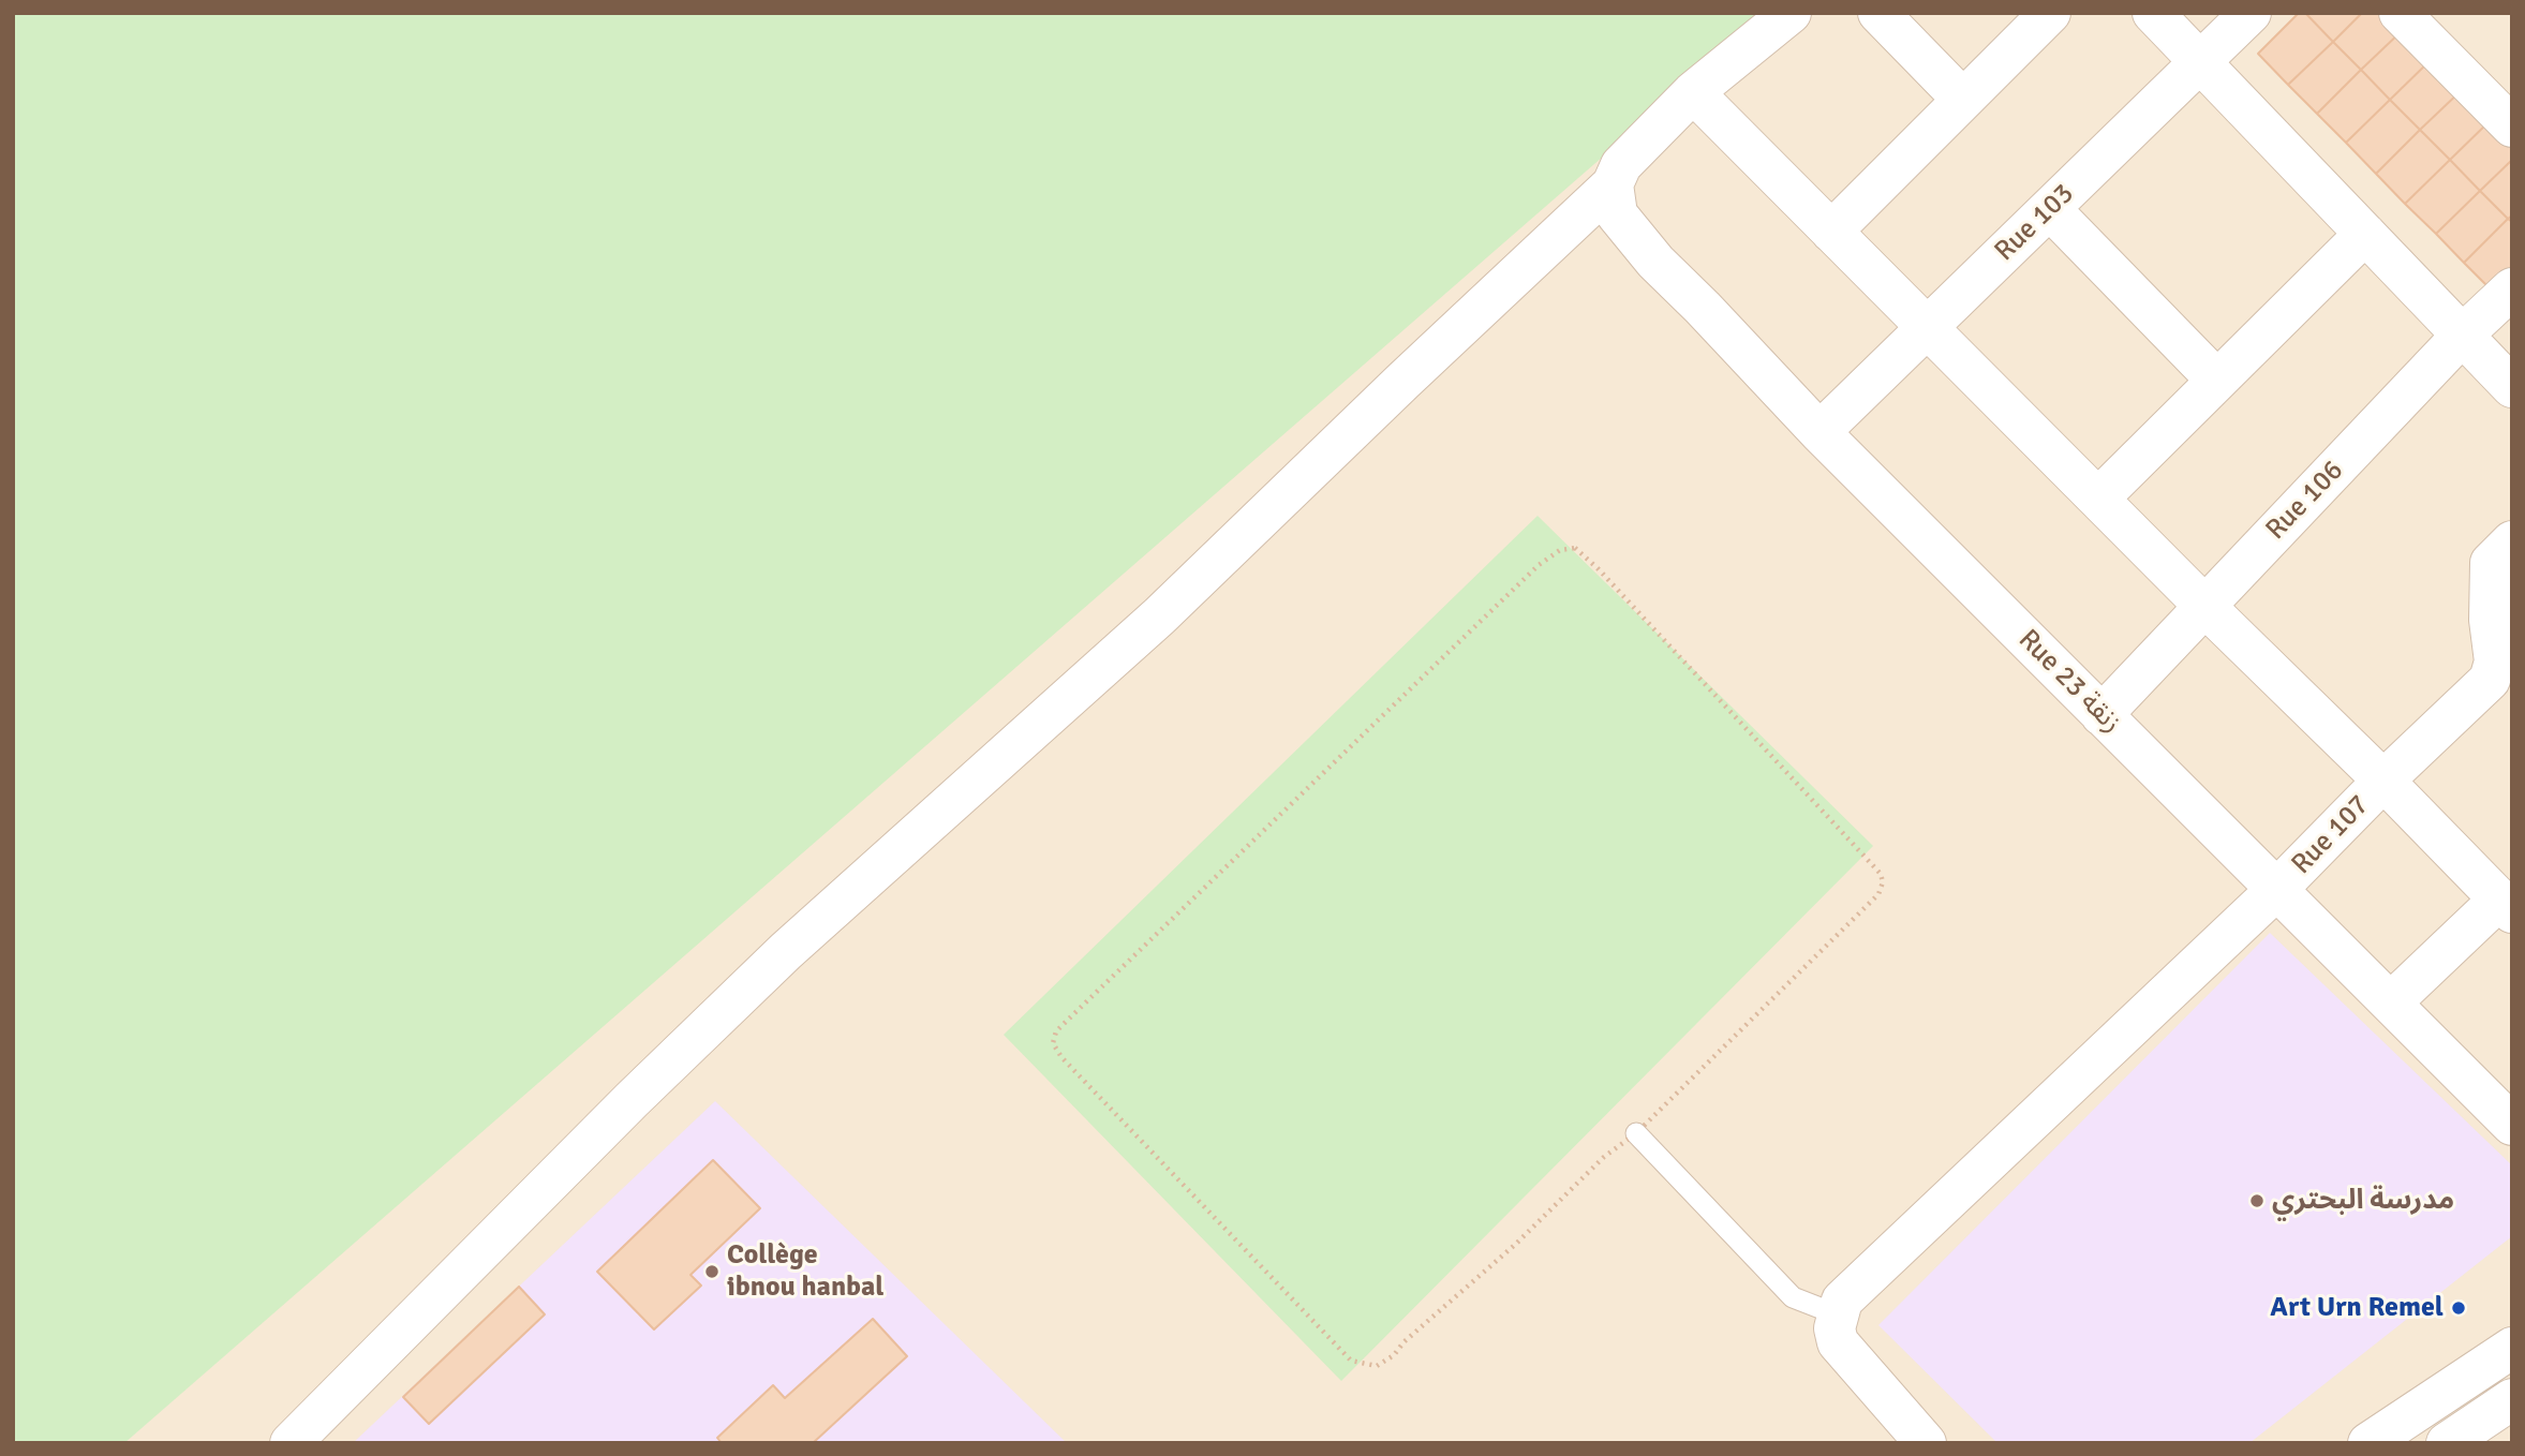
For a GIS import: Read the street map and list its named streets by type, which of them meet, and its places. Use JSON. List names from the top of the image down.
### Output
{
  "streets": {
    "street": [
      "Rue 103",
      "Rue 106",
      "Rue 23 زنقة",
      "Rue 107"
    ]
  },
  "crossings": [
    ["Rue 103", "Rue 23 زنقة"],
    ["Rue 106", "Rue 23 زنقة"],
    ["Rue 23 زنقة", "Rue 107"]
  ],
  "places": ["مدرسة البحتري", "Collège ibnou hanbal", "Art Urn Remel"]
}
